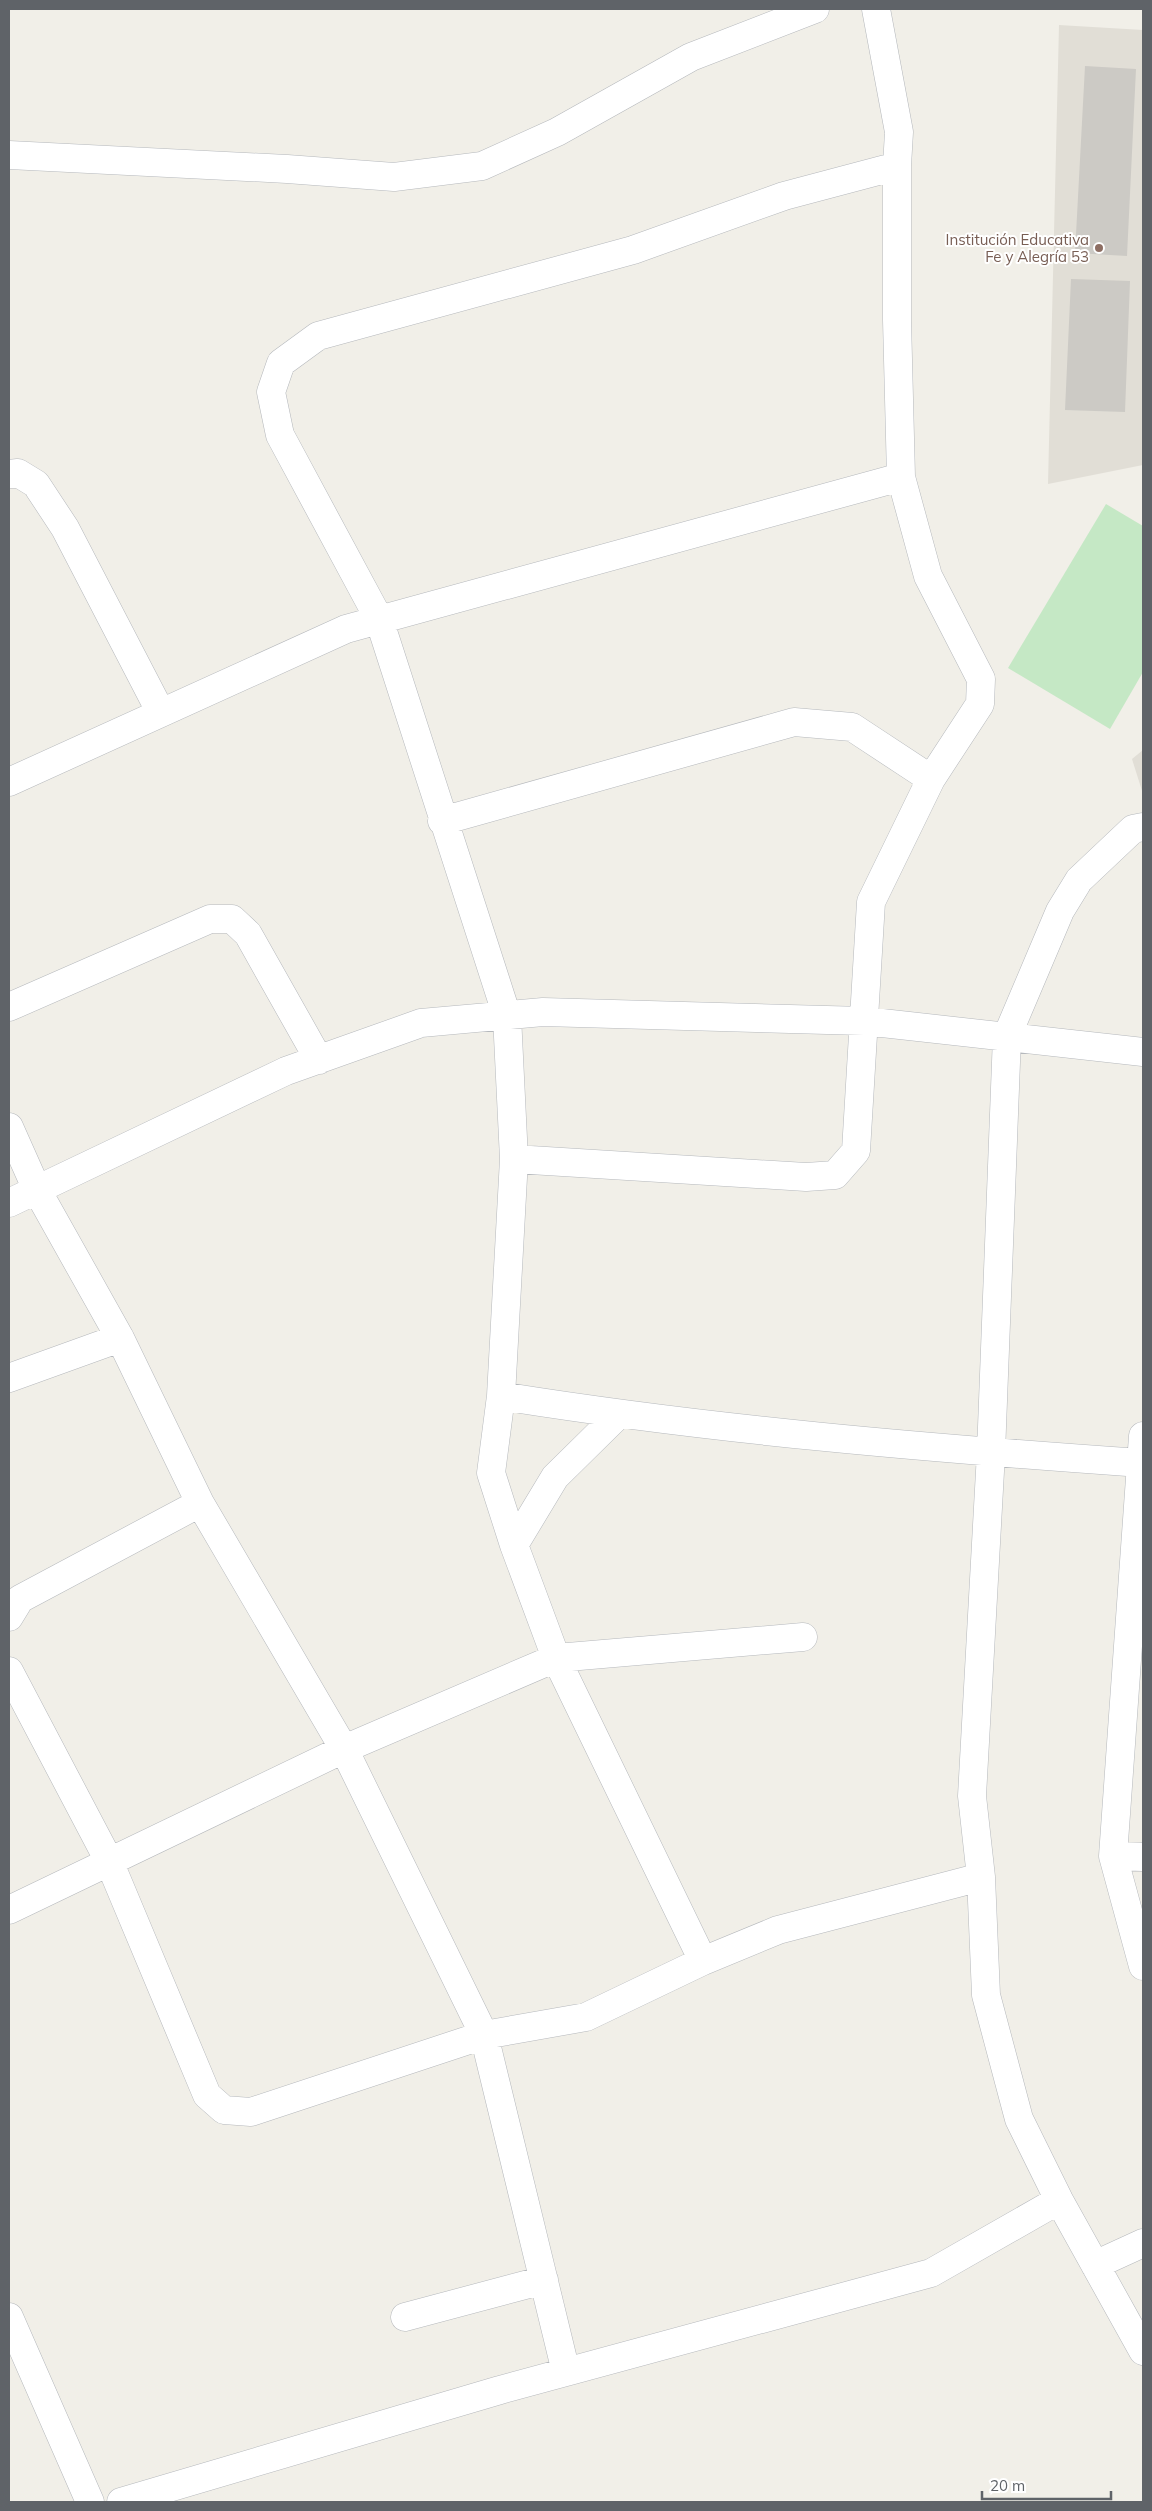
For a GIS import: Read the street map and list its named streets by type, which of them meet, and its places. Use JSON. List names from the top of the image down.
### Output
{
  "places": ["Institución Educativa Fe y Alegría 53"],
  "scale_bar": "20 m"
}
